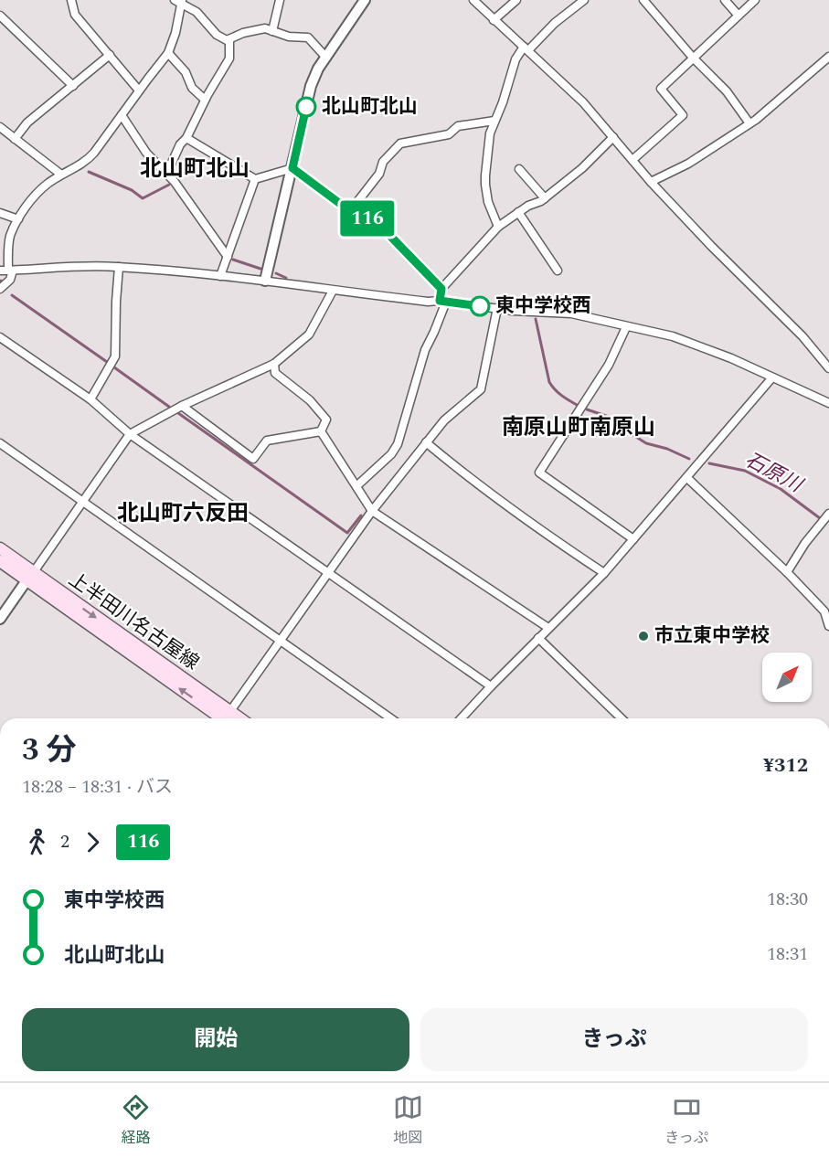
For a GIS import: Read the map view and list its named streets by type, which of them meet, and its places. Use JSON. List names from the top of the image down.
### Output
{
  "streets": {
    "main road": ["上半田川名古屋線"]
  },
  "districts": ["北山町北山", "南原山町南原山", "北山町六反田"],
  "water": ["石原川"],
  "places": ["北山町北山", "東中学校西", "市立東中学校"],
  "lines": ["bus line 116"],
  "north": "top right",
  "page": {
    "on_map": "116",
    "heading": ["3 分", "18:28 – 18:31 · バス", "¥312"],
    "legs": ["2", "116"],
    "list": [
      {
        "name": "東中学校西",
        "value": "18:30"
      },
      {
        "name": "北山町北山",
        "value": "18:31"
      }
    ],
    "buttons": ["開始", "きっぷ"],
    "tabs": ["経路", "地図", "きっぷ"]
  }
}
